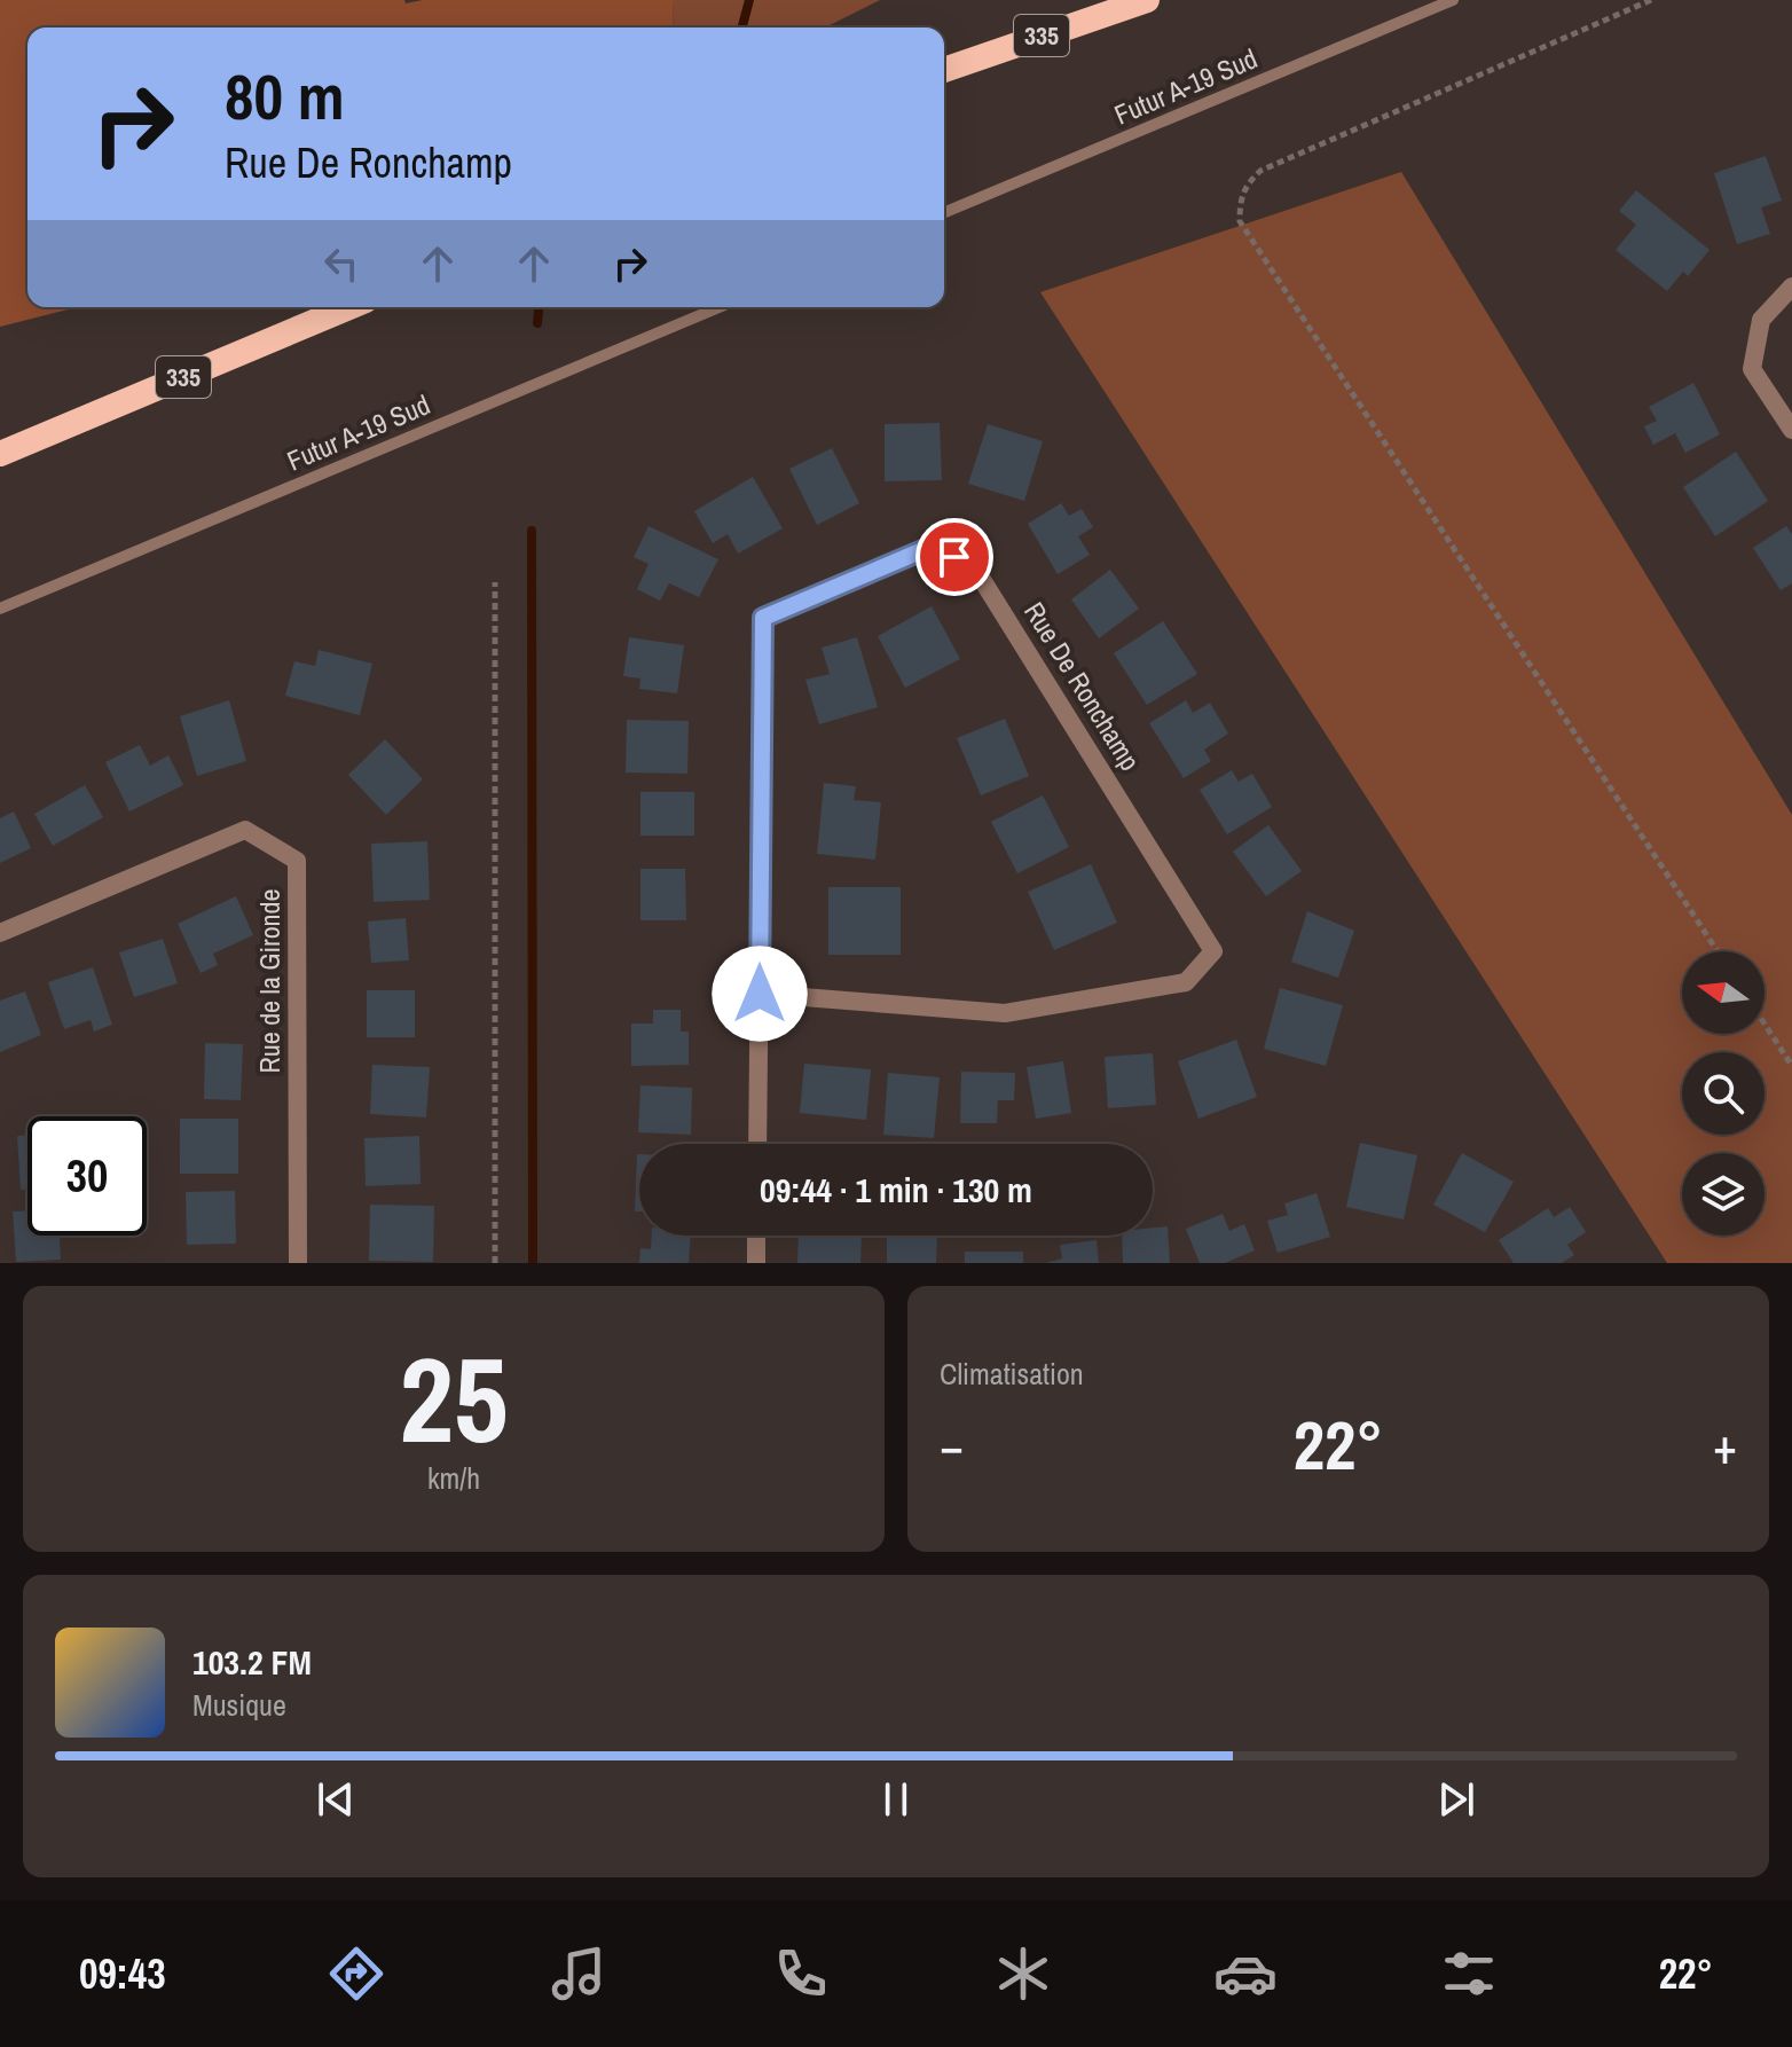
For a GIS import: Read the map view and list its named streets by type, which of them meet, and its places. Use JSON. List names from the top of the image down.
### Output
{
  "streets": {
    "highway": ["335"],
    "street": ["Rue De Ronchamp", "Rue de la Gironde"],
    "lane": ["Futur A-19 Sud"]
  },
  "north": "left",
  "page": {
    "turn": ["80 m", "Rue De Ronchamp"],
    "limit": "30",
    "trip": "09:44 · 1 min · 130 m",
    "tile": [
      ["25", "km/h"],
      "Climatisation"
    ],
    "heat": ["−", "22°", "+"],
    "song": ["103.2 FM", "Musique"],
    "tabs": ["09:43", "22°"]
  }
}
